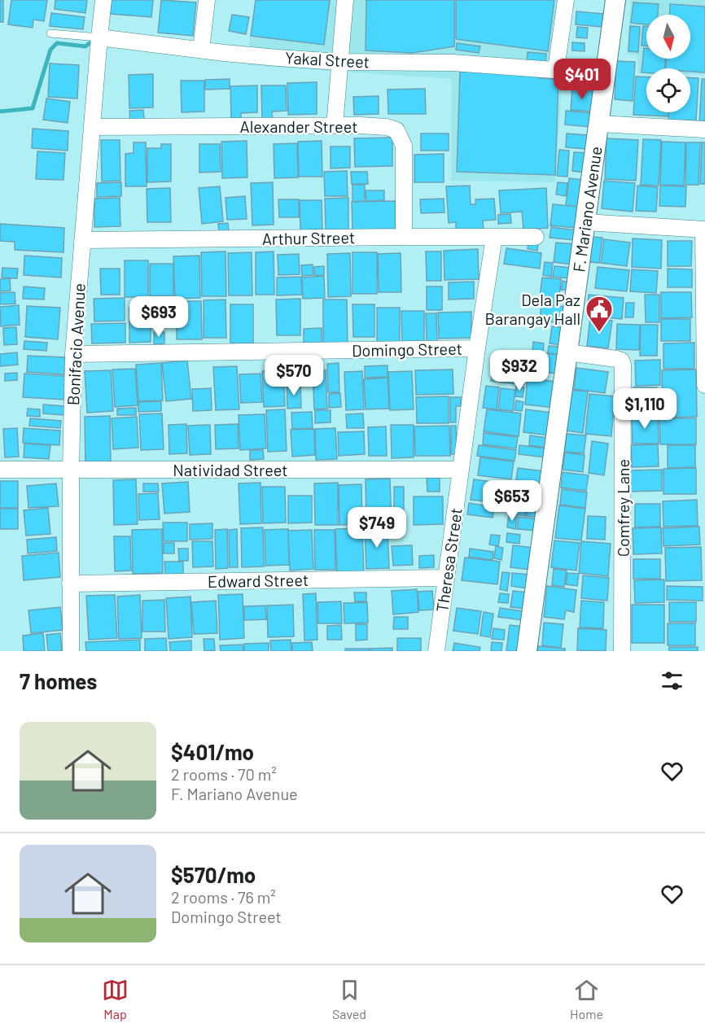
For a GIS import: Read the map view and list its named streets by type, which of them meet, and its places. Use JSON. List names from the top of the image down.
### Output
{
  "streets": {
    "street": [
      "Yakal Street",
      "Alexander Street",
      "F. Mariano Avenue",
      "Arthur Street",
      "Bonifacio Avenue",
      "Domingo Street",
      "Natividad Street",
      "Comfrey Lane",
      "Theresa Street",
      "Edward Street"
    ]
  },
  "crossings": [
    ["Yakal Street", "Bonifacio Avenue"],
    ["Alexander Street", "Arthur Street"],
    ["Alexander Street", "Bonifacio Avenue"],
    ["F. Mariano Avenue", "Comfrey Lane"],
    ["Arthur Street", "Bonifacio Avenue"],
    ["Arthur Street", "Theresa Street"],
    ["Bonifacio Avenue", "Domingo Street"],
    ["Bonifacio Avenue", "Natividad Street"],
    ["Bonifacio Avenue", "Edward Street"],
    ["Domingo Street", "Theresa Street"],
    ["Natividad Street", "Theresa Street"],
    ["Theresa Street", "Edward Street"]
  ],
  "places": {
    "public building": ["Dela Paz Barangay Hall"]
  },
  "north": "bottom",
  "page": {
    "price": [
      "$401",
      "$693",
      "$932",
      "$570",
      "$1,110",
      "$653",
      "$749"
    ],
    "heading": "7 homes",
    "list": [
      {
        "name": "$401/mo",
        "note": "2 rooms · 70 m² · F. Mariano Avenue"
      },
      {
        "name": "$570/mo",
        "note": "2 rooms · 76 m² · Domingo Street"
      }
    ],
    "tabs": ["Map", "Saved", "Home"]
  }
}
